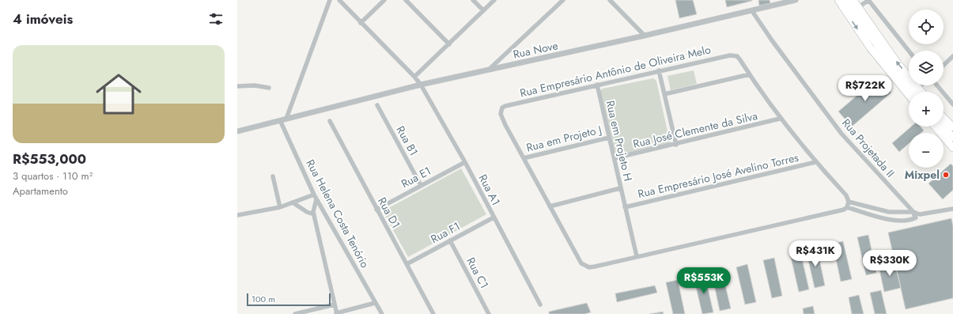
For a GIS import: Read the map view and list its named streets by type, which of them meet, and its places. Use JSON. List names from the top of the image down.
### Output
{
  "streets": {
    "street": [
      "Rua Nove",
      "Rua Empresário Antônio de Oliveira Melo",
      "Rua José Clemente da Silva",
      "Rua em Projeto J",
      "Rua B1",
      "Rua em Projeto H",
      "Rua Projetada II",
      "Rua Empresário José Avelino Torres",
      "Rua E1",
      "Rua A1",
      "Rua D1",
      "Rua Helena Costa Tenório",
      "Rua F1",
      "Rua C1"
    ]
  },
  "crossings": [
    ["Rua Nove", "Rua Projetada II"],
    ["Rua Nove", "Rua A1"],
    ["Rua Nove", "Rua Helena Costa Tenório"],
    ["Rua Empresário Antônio de Oliveira Melo", "Rua em Projeto J"],
    ["Rua Empresário Antônio de Oliveira Melo", "Rua em Projeto H"],
    ["Rua José Clemente da Silva", "Rua em Projeto H"],
    ["Rua em Projeto J", "Rua em Projeto H"],
    ["Rua B1", "Rua E1"],
    ["Rua em Projeto H", "Rua Empresário José Avelino Torres"],
    ["Rua E1", "Rua A1"],
    ["Rua E1", "Rua D1"],
    ["Rua A1", "Rua F1"],
    ["Rua D1", "Rua F1"],
    ["Rua F1", "Rua C1"]
  ],
  "places": ["Mixpel"],
  "scale_bar": "100 m",
  "page": {
    "heading": "4 imóveis",
    "map_buttons": ["+", "−"],
    "list": [
      {
        "name": "R$553,000",
        "note": "3 quartos · 110 m² · Apartamento"
      }
    ],
    "price": [
      "R$722K",
      "R$431K",
      "R$330K",
      "R$553K"
    ],
    "scale": "100 m"
  }
}
